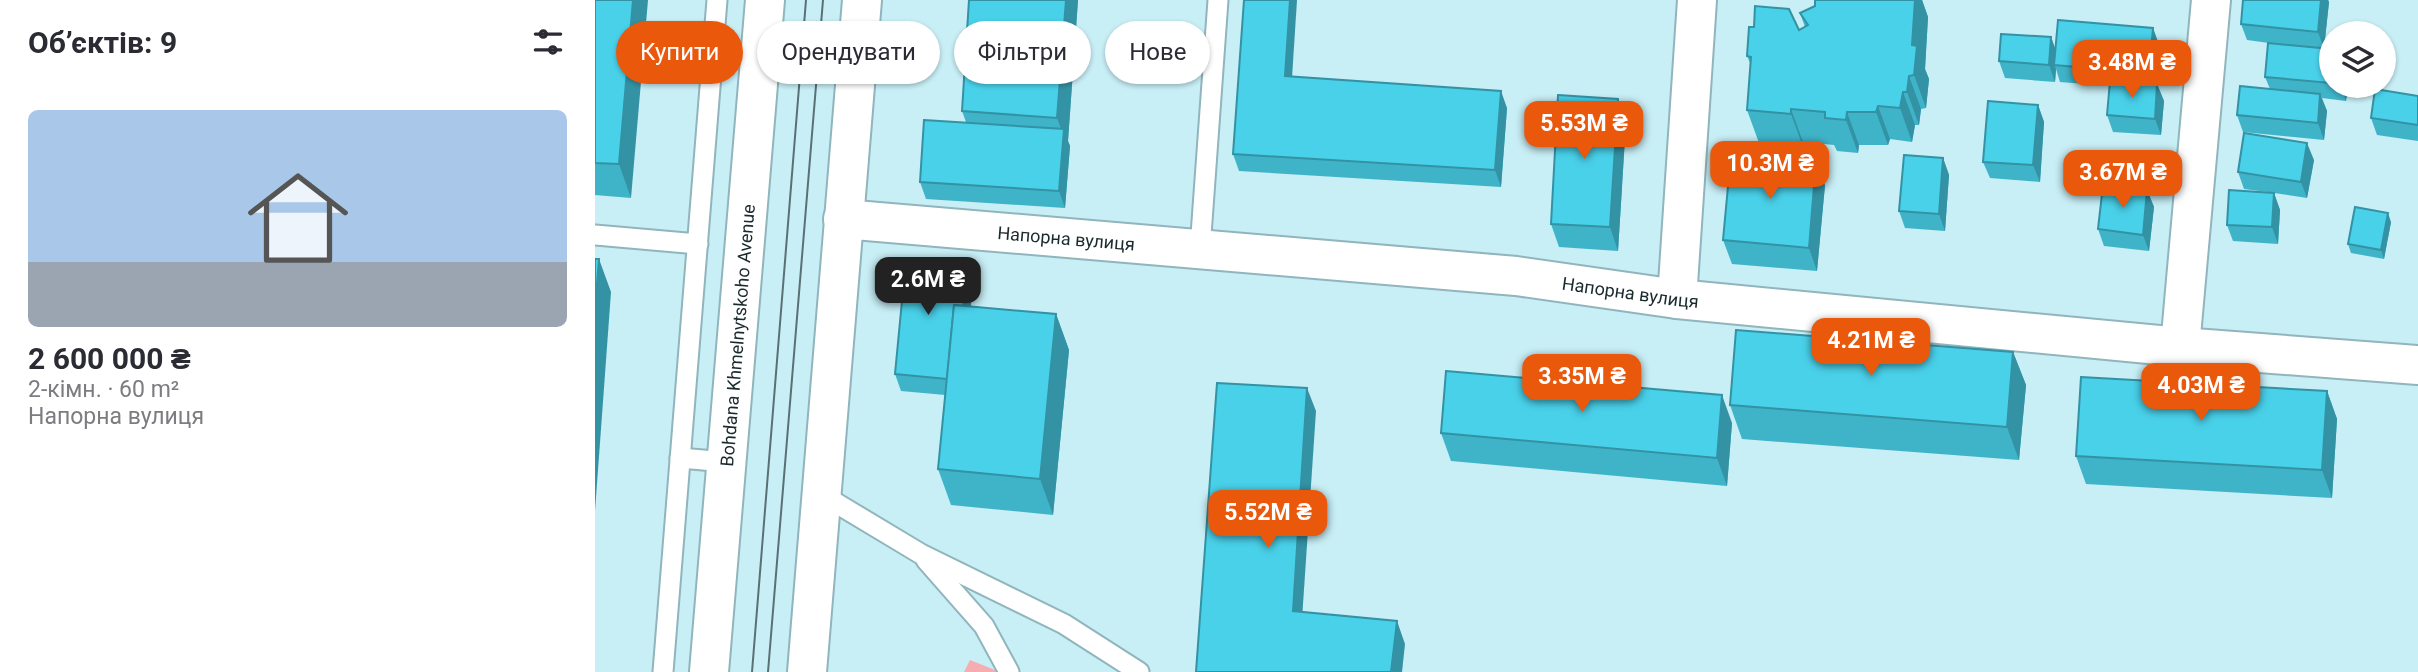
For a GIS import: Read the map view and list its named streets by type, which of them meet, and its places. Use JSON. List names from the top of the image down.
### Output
{
  "streets": {
    "street": ["Напорна вулиця", "Bohdana Khmelnytskoho Avenue"]
  },
  "page": {
    "heading": "Об’єктів: 9",
    "chip": [
      "Купити",
      "Орендувати",
      "Фільтри",
      "Нове"
    ],
    "price": [
      "3.48M ₴",
      "5.53M ₴",
      "10.3M ₴",
      "3.67M ₴",
      "2.6M ₴",
      "4.21M ₴",
      "3.35M ₴",
      "4.03M ₴",
      "5.52M ₴"
    ],
    "list": [
      {
        "name": "2 600 000 ₴",
        "note": "2-кімн. · 60 m² · Напорна вулиця"
      }
    ]
  }
}
